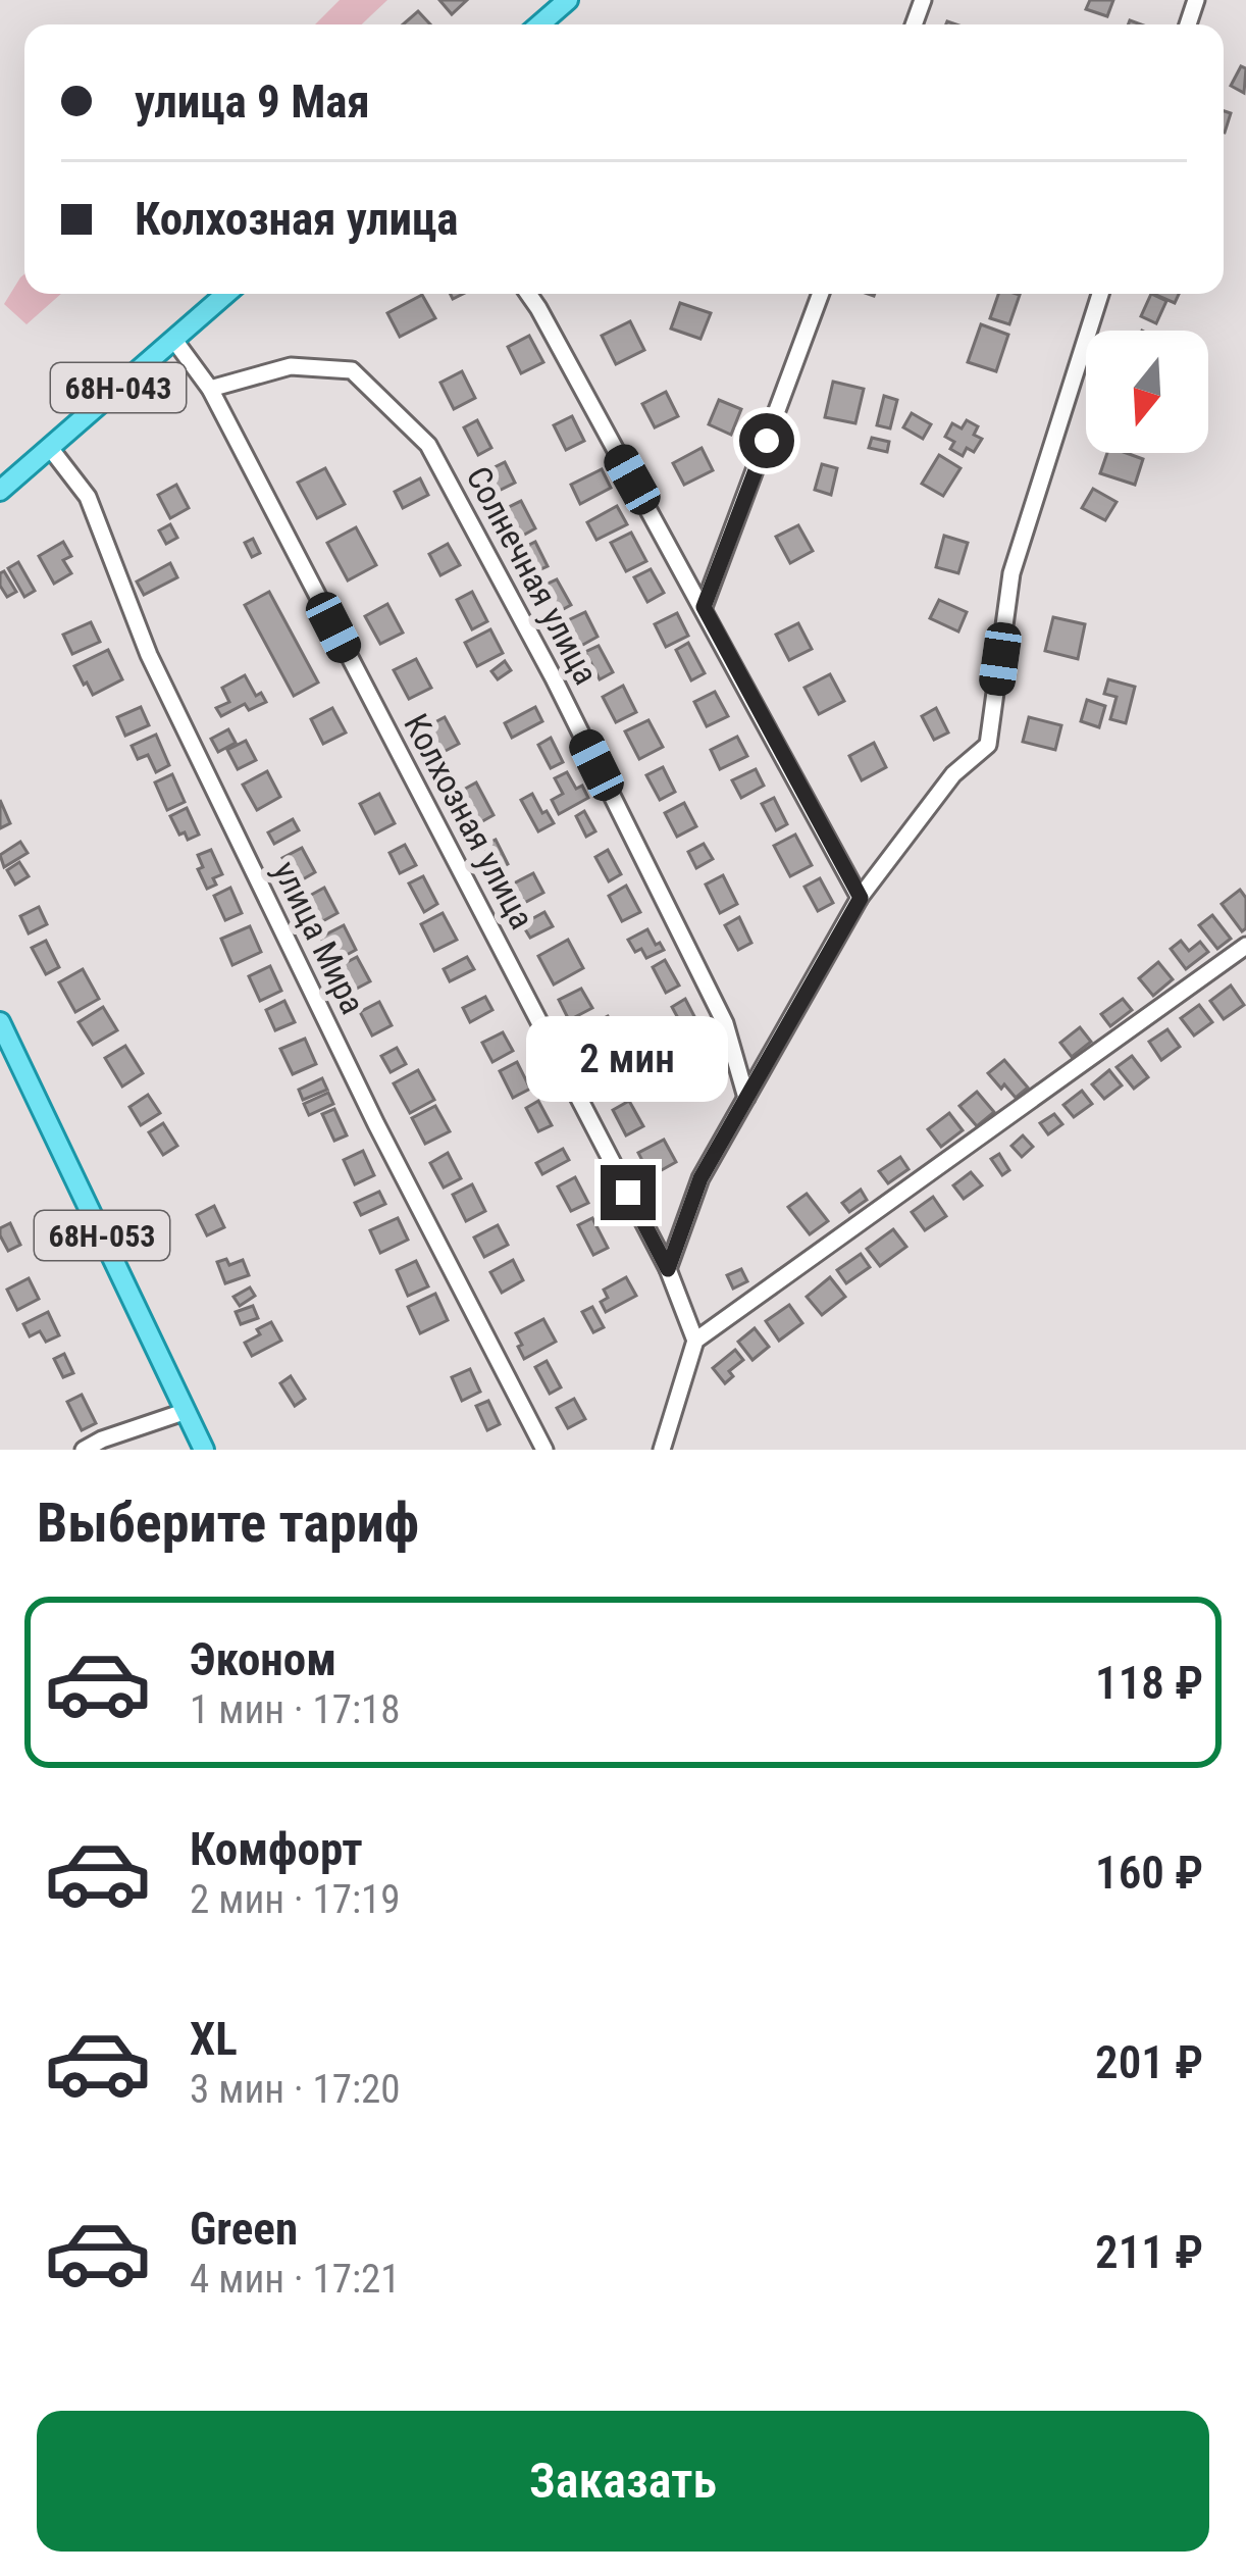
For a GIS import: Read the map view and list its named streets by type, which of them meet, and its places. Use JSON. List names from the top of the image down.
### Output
{
  "streets": {
    "main road": ["68Н-043", "68Н-053"],
    "street": ["Солнечная улица", "Колхозная улица", "улица Мира"]
  },
  "crossings": [
    ["68Н-043", "Колхозная улица"],
    ["68Н-043", "улица Мира"],
    ["Солнечная улица", "Колхозная улица"]
  ],
  "north": "bottom",
  "page": {
    "banner": ["улица 9 Мая", "Колхозная улица"],
    "bubble": "2 мин",
    "heading": "Выберите тариф",
    "list": [
      {
        "name": "Эконом",
        "note": "1 мин · 17:18",
        "value": "118 ₽"
      },
      {
        "name": "Комфорт",
        "note": "2 мин · 17:19",
        "value": "160 ₽"
      },
      {
        "name": "XL",
        "note": "3 мин · 17:20",
        "value": "201 ₽"
      },
      {
        "name": "Green",
        "note": "4 мин · 17:21",
        "value": "211 ₽"
      }
    ],
    "buttons": "Заказать"
  }
}
